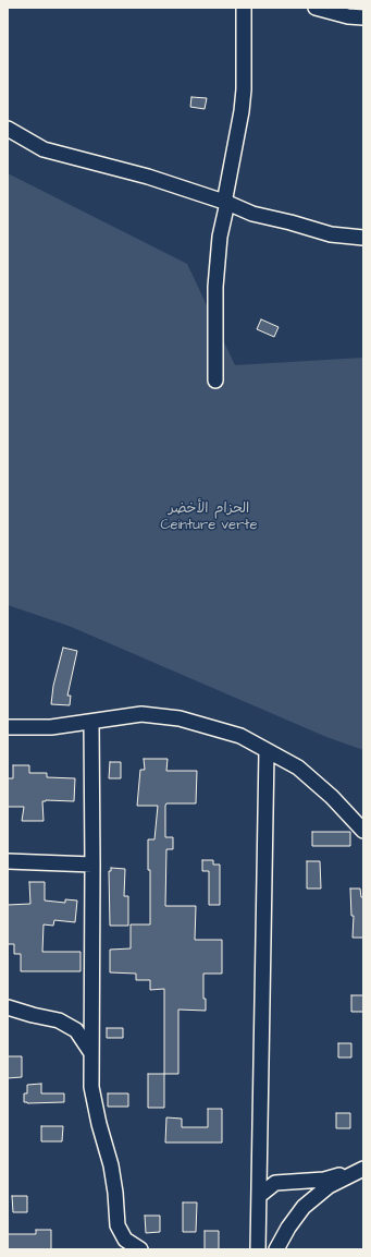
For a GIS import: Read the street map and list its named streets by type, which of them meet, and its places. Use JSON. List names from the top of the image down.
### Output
{
  "parks": ["الحزام الأخضر Ceinture verte"]
}
